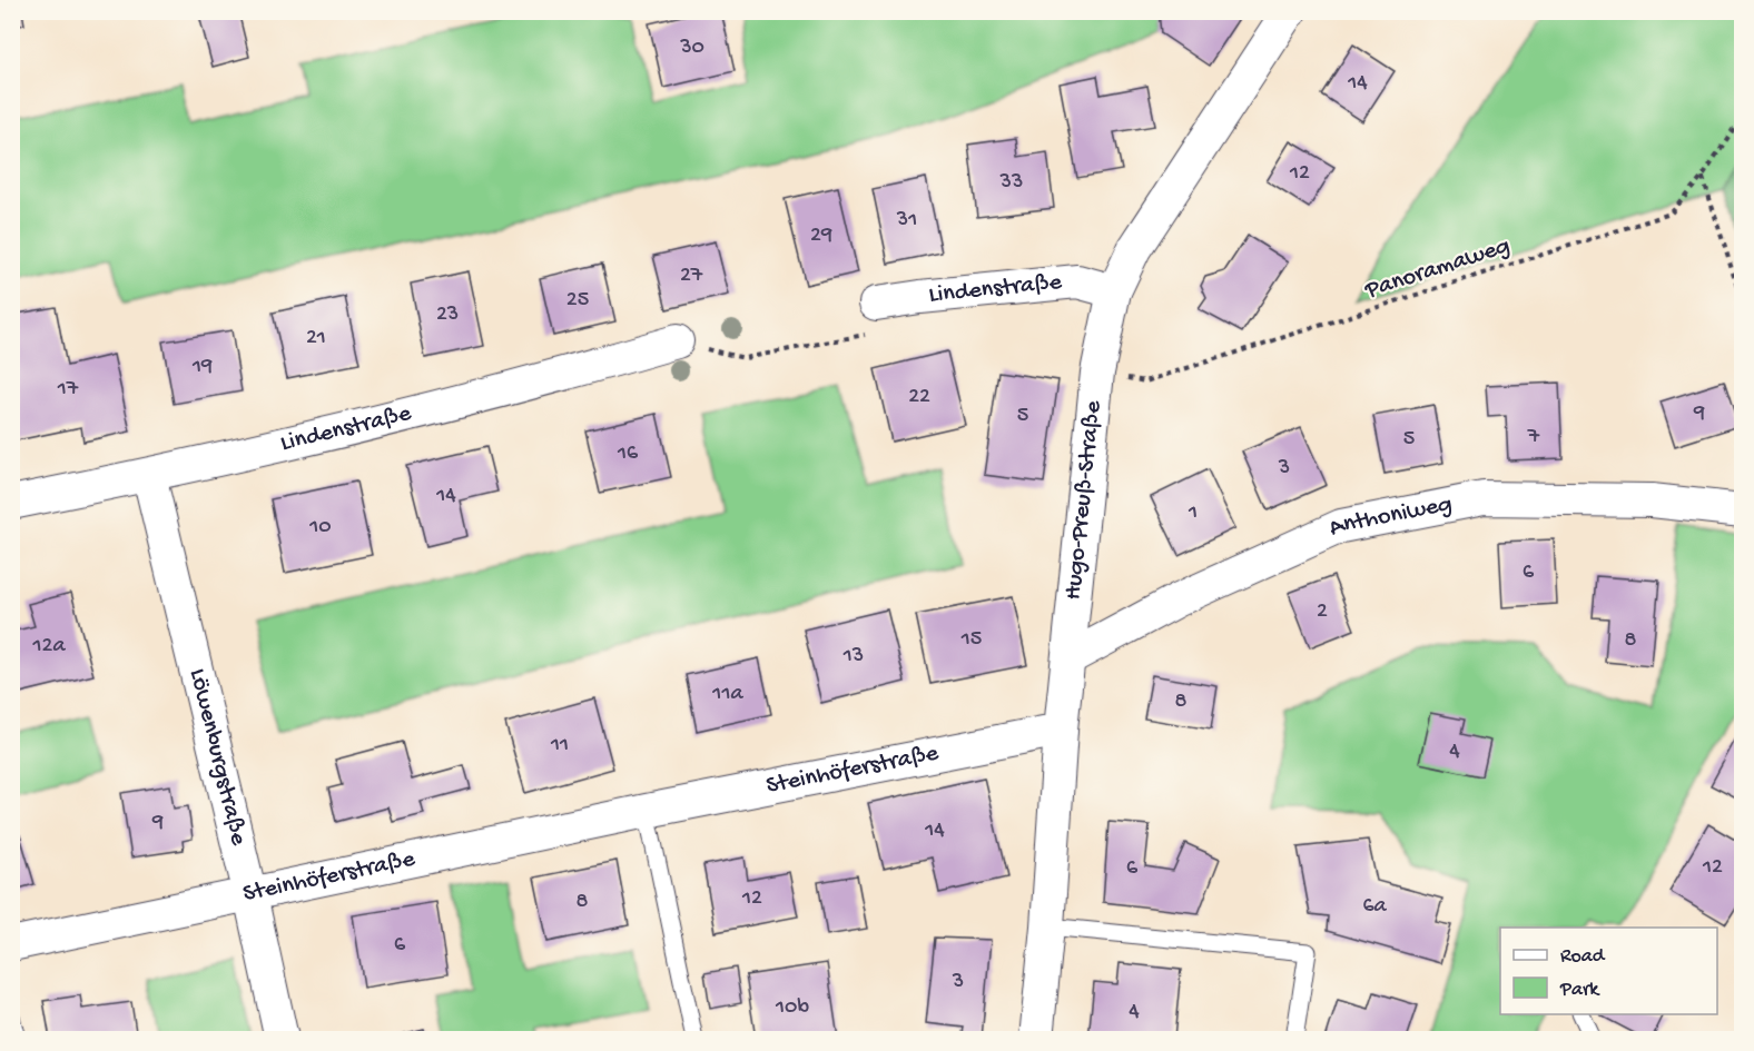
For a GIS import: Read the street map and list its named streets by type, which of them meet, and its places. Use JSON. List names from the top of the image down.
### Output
{
  "streets": {
    "street": [
      "Lindenstraße",
      "Hugo-Preuß-Straße",
      "Anthoniweg",
      "Löwenburgstraße",
      "Steinhöferstraße"
    ],
    "path": ["Panoramaweg"]
  },
  "crossings": [
    ["Panoramaweg", "Hugo-Preuß-Straße"],
    ["Lindenstraße", "Hugo-Preuß-Straße"],
    ["Lindenstraße", "Löwenburgstraße"],
    ["Hugo-Preuß-Straße", "Anthoniweg"],
    ["Hugo-Preuß-Straße", "Steinhöferstraße"],
    ["Löwenburgstraße", "Steinhöferstraße"]
  ],
  "house_numbers": [
    "30",
    "14",
    "12",
    "33",
    "31",
    "29",
    "27",
    "25",
    "23",
    "21",
    "19",
    "17",
    "22",
    "9",
    "5",
    "7",
    "5",
    "16",
    "3",
    "14",
    "1",
    "10",
    "6",
    "2",
    "15",
    "8",
    "12a",
    "13",
    "11a",
    "8",
    "11",
    "4",
    "9",
    "14",
    "12",
    "6",
    "12",
    "8",
    "6a",
    "6",
    "3",
    "10b",
    "4"
  ],
  "legend": ["Road", "Park"]
}
